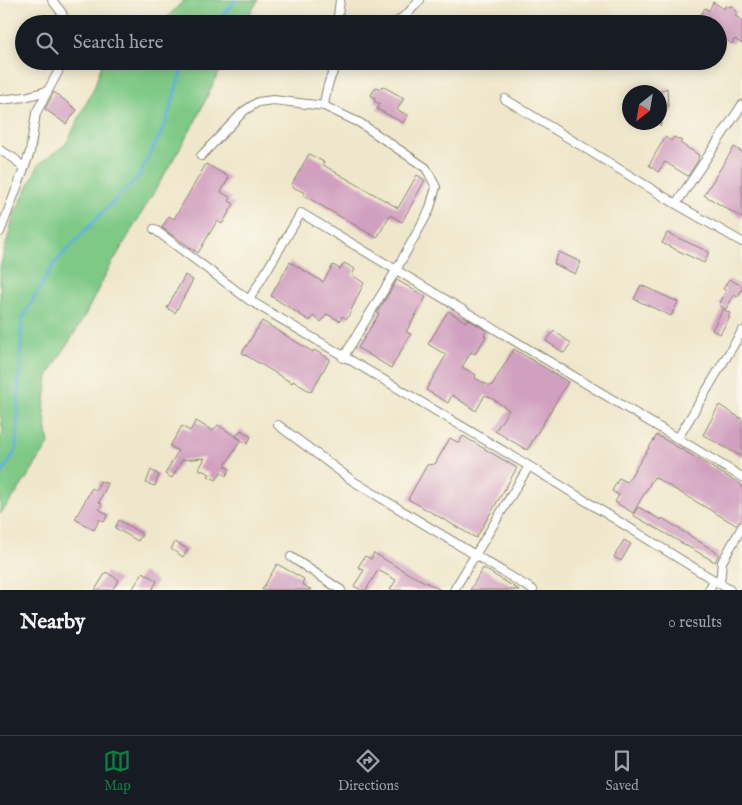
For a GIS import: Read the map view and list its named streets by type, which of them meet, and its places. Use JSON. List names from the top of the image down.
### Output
{
  "north": "bottom left",
  "page": {
    "search": "Search here",
    "heading": ["Nearby", "0 results"],
    "nav": ["Map", "Directions", "Saved"]
  }
}
